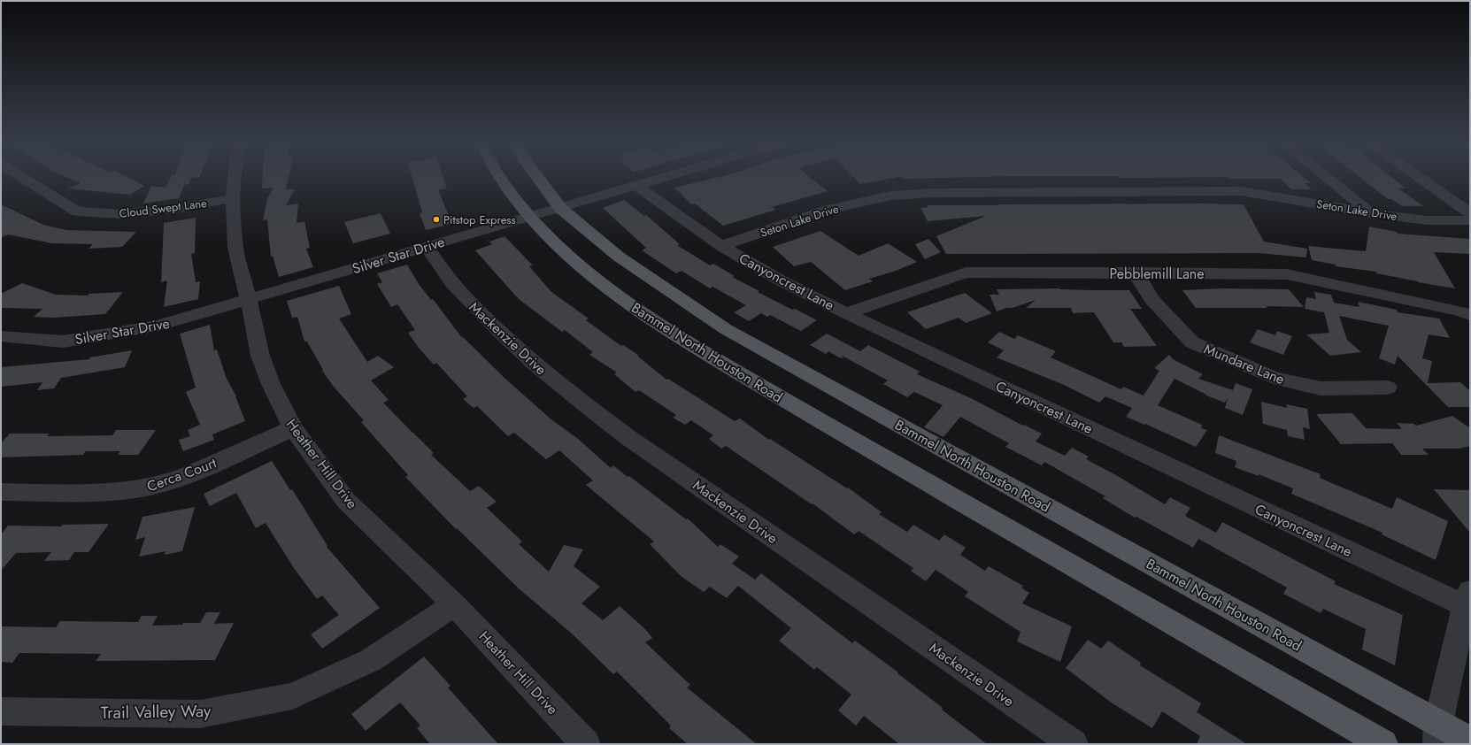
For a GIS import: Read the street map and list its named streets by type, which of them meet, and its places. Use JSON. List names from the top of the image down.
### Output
{
  "streets": {
    "main road": ["Bammel North Houston Road"],
    "street": [
      "Cloud Swept Lane",
      "Seton Lake Drive",
      "Silver Star Drive",
      "Pebblemill Lane",
      "Canyoncrest Lane",
      "Mackenzie Drive",
      "Mundare Lane",
      "Heather Hill Drive",
      "Cerca Court",
      "Trail Valley Way"
    ]
  },
  "crossings": [
    ["Cloud Swept Lane", "Heather Hill Drive"],
    ["Seton Lake Drive", "Canyoncrest Lane"],
    ["Silver Star Drive", "Canyoncrest Lane"],
    ["Silver Star Drive", "Mackenzie Drive"],
    ["Silver Star Drive", "Bammel North Houston Road"],
    ["Silver Star Drive", "Heather Hill Drive"],
    ["Pebblemill Lane", "Canyoncrest Lane"],
    ["Pebblemill Lane", "Mundare Lane"],
    ["Heather Hill Drive", "Cerca Court"],
    ["Heather Hill Drive", "Trail Valley Way"]
  ],
  "places": ["Pitstop Express"]
}
